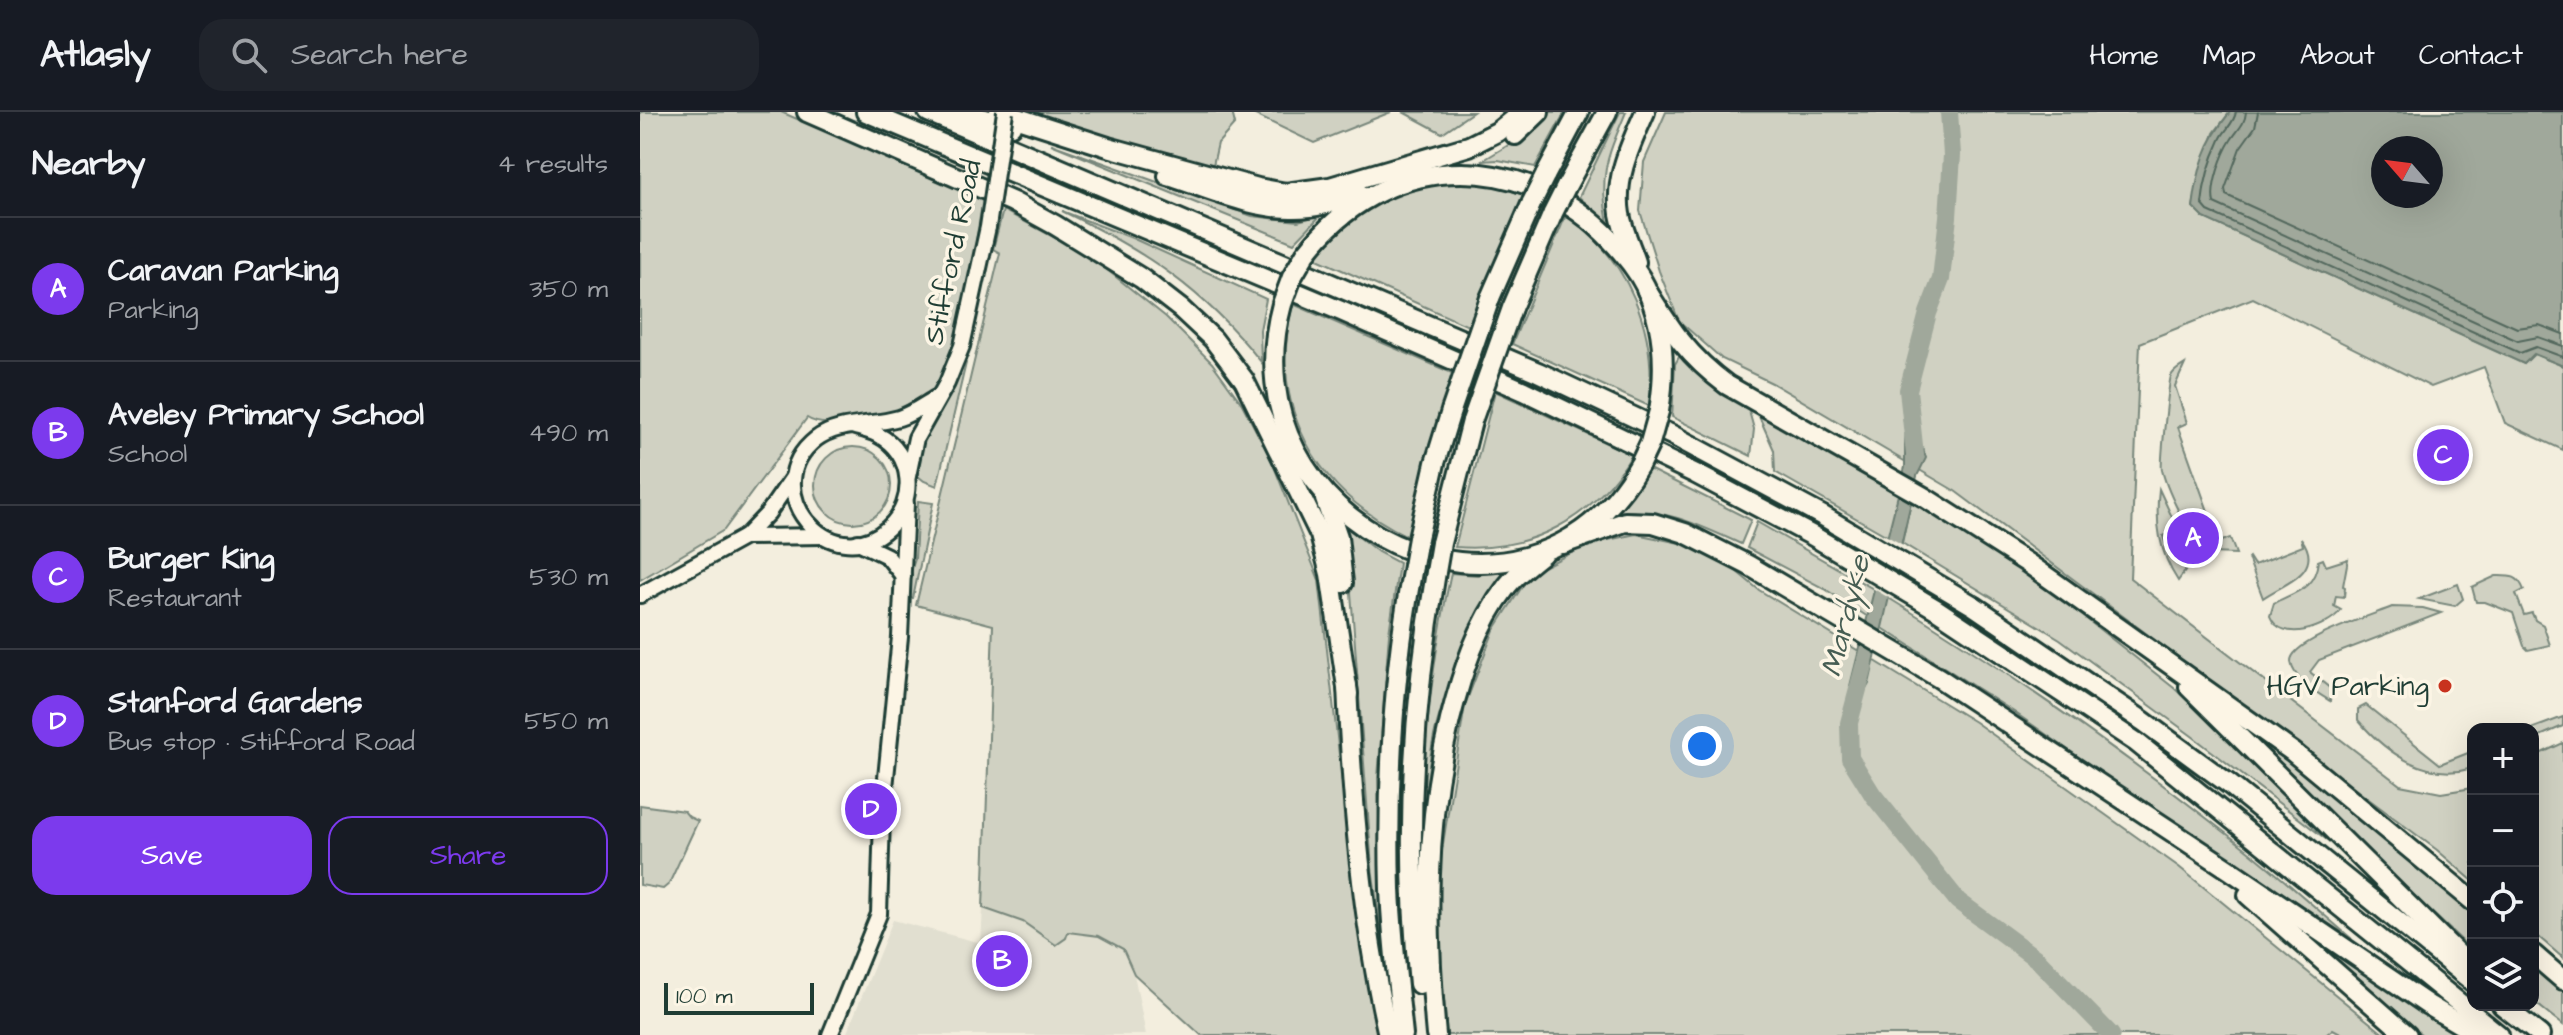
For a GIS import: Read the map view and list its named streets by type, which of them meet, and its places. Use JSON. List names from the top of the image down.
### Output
{
  "streets": {
    "main road": ["Stifford Road"]
  },
  "water": ["Mardyke"],
  "places": ["HGV Parking"],
  "scale_bar": "100 m",
  "north": "top left",
  "page": {
    "header": "Atlasly",
    "search": "Search here",
    "nav": [
      "Home",
      "Map",
      "About",
      "Contact"
    ],
    "heading": ["Nearby", "4 results"],
    "list": [
      {
        "mark": "A",
        "name": "Caravan Parking",
        "note": "Parking",
        "value": "350 m"
      },
      {
        "mark": "B",
        "name": "Aveley Primary School",
        "note": "School",
        "value": "490 m"
      },
      {
        "mark": "C",
        "name": "Burger King",
        "note": "Restaurant",
        "value": "530 m"
      },
      {
        "mark": "D",
        "name": "Stanford Gardens",
        "note": "Bus stop · Stifford Road",
        "value": "550 m"
      }
    ],
    "pins": [
      "C",
      "A",
      "D",
      "B"
    ],
    "map_buttons": ["+", "−"],
    "buttons": ["Save", "Share"],
    "scale": "100 m"
  }
}
